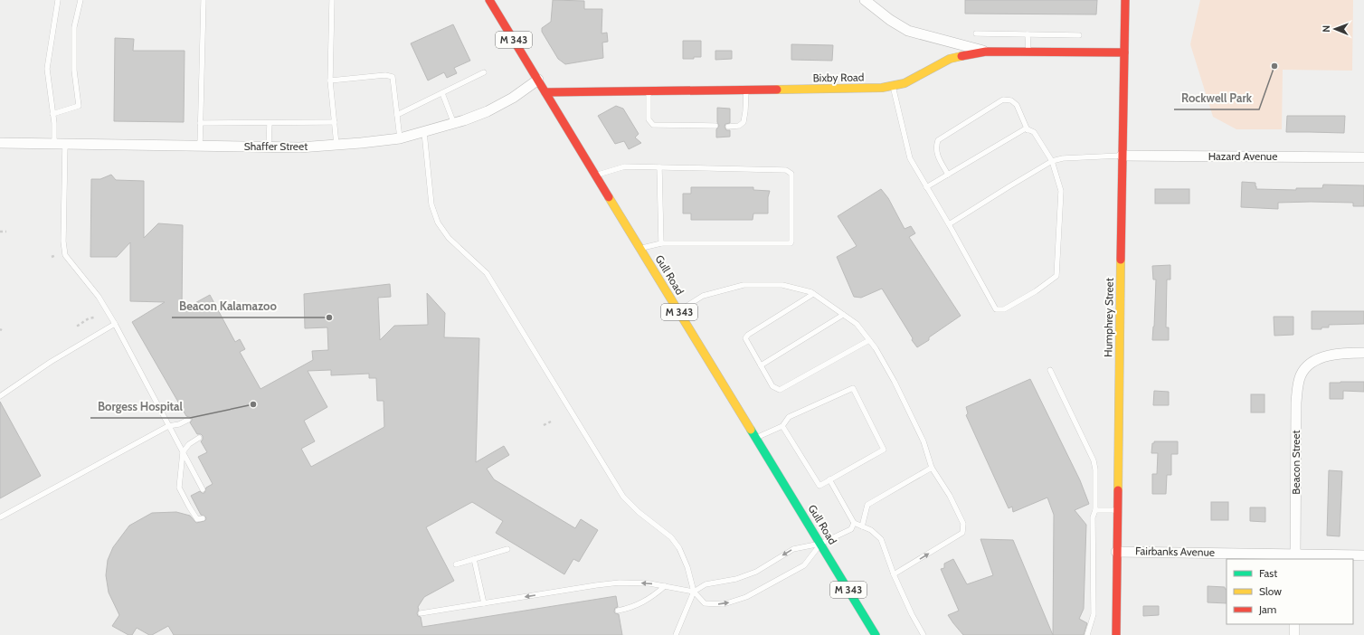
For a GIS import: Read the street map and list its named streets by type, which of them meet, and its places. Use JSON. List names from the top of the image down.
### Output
{
  "streets": {
    "street": [
      "M 343",
      "Bixby Road",
      "Shaffer Street",
      "Hazard Avenue",
      "Gull Road",
      "Humphrey Street",
      "Beacon Street",
      "Fairbanks Avenue"
    ]
  },
  "crossings": [
    ["Bixby Road", "Gull Road"],
    ["Bixby Road", "Humphrey Street"],
    ["Shaffer Street", "Gull Road"],
    ["Hazard Avenue", "Humphrey Street"],
    ["Humphrey Street", "Fairbanks Avenue"],
    ["Beacon Street", "Fairbanks Avenue"]
  ],
  "places": ["Rockwell Park", "Beacon Kalamazoo", "Borgess Hospital"],
  "legend": ["Fast", "Slow", "Jam"],
  "north": "left"
}
